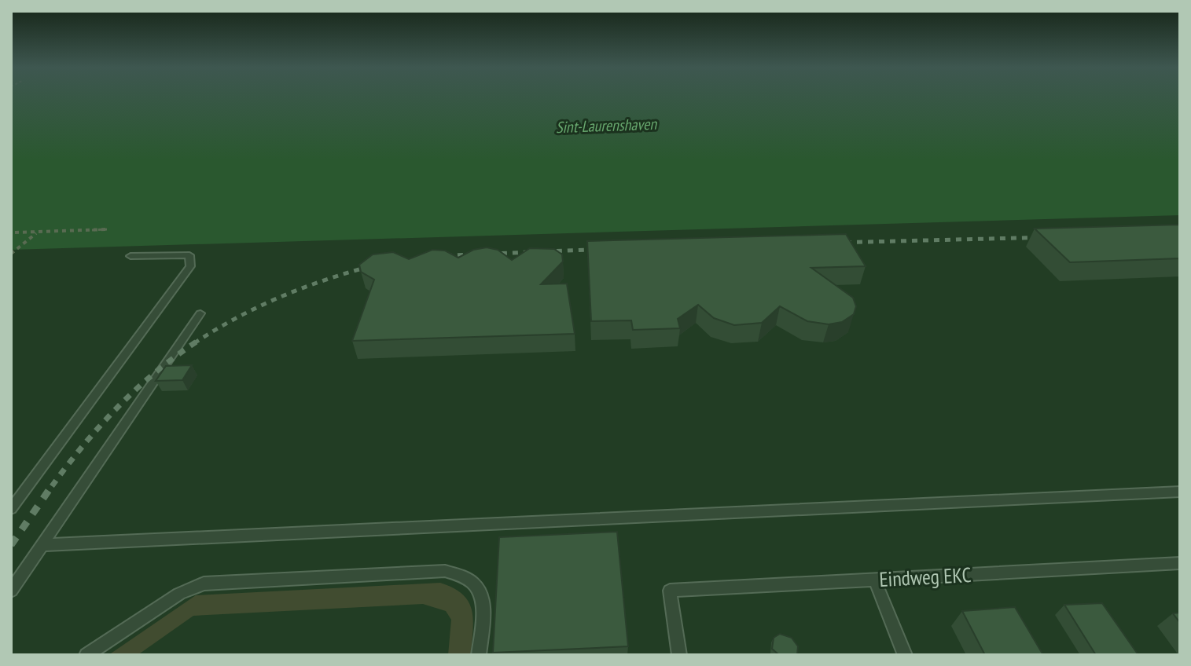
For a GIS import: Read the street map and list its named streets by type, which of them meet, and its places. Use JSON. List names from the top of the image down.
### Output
{
  "streets": {
    "lane": ["Eindweg EKC"]
  },
  "water": ["Sint-Laurenshaven"]
}
